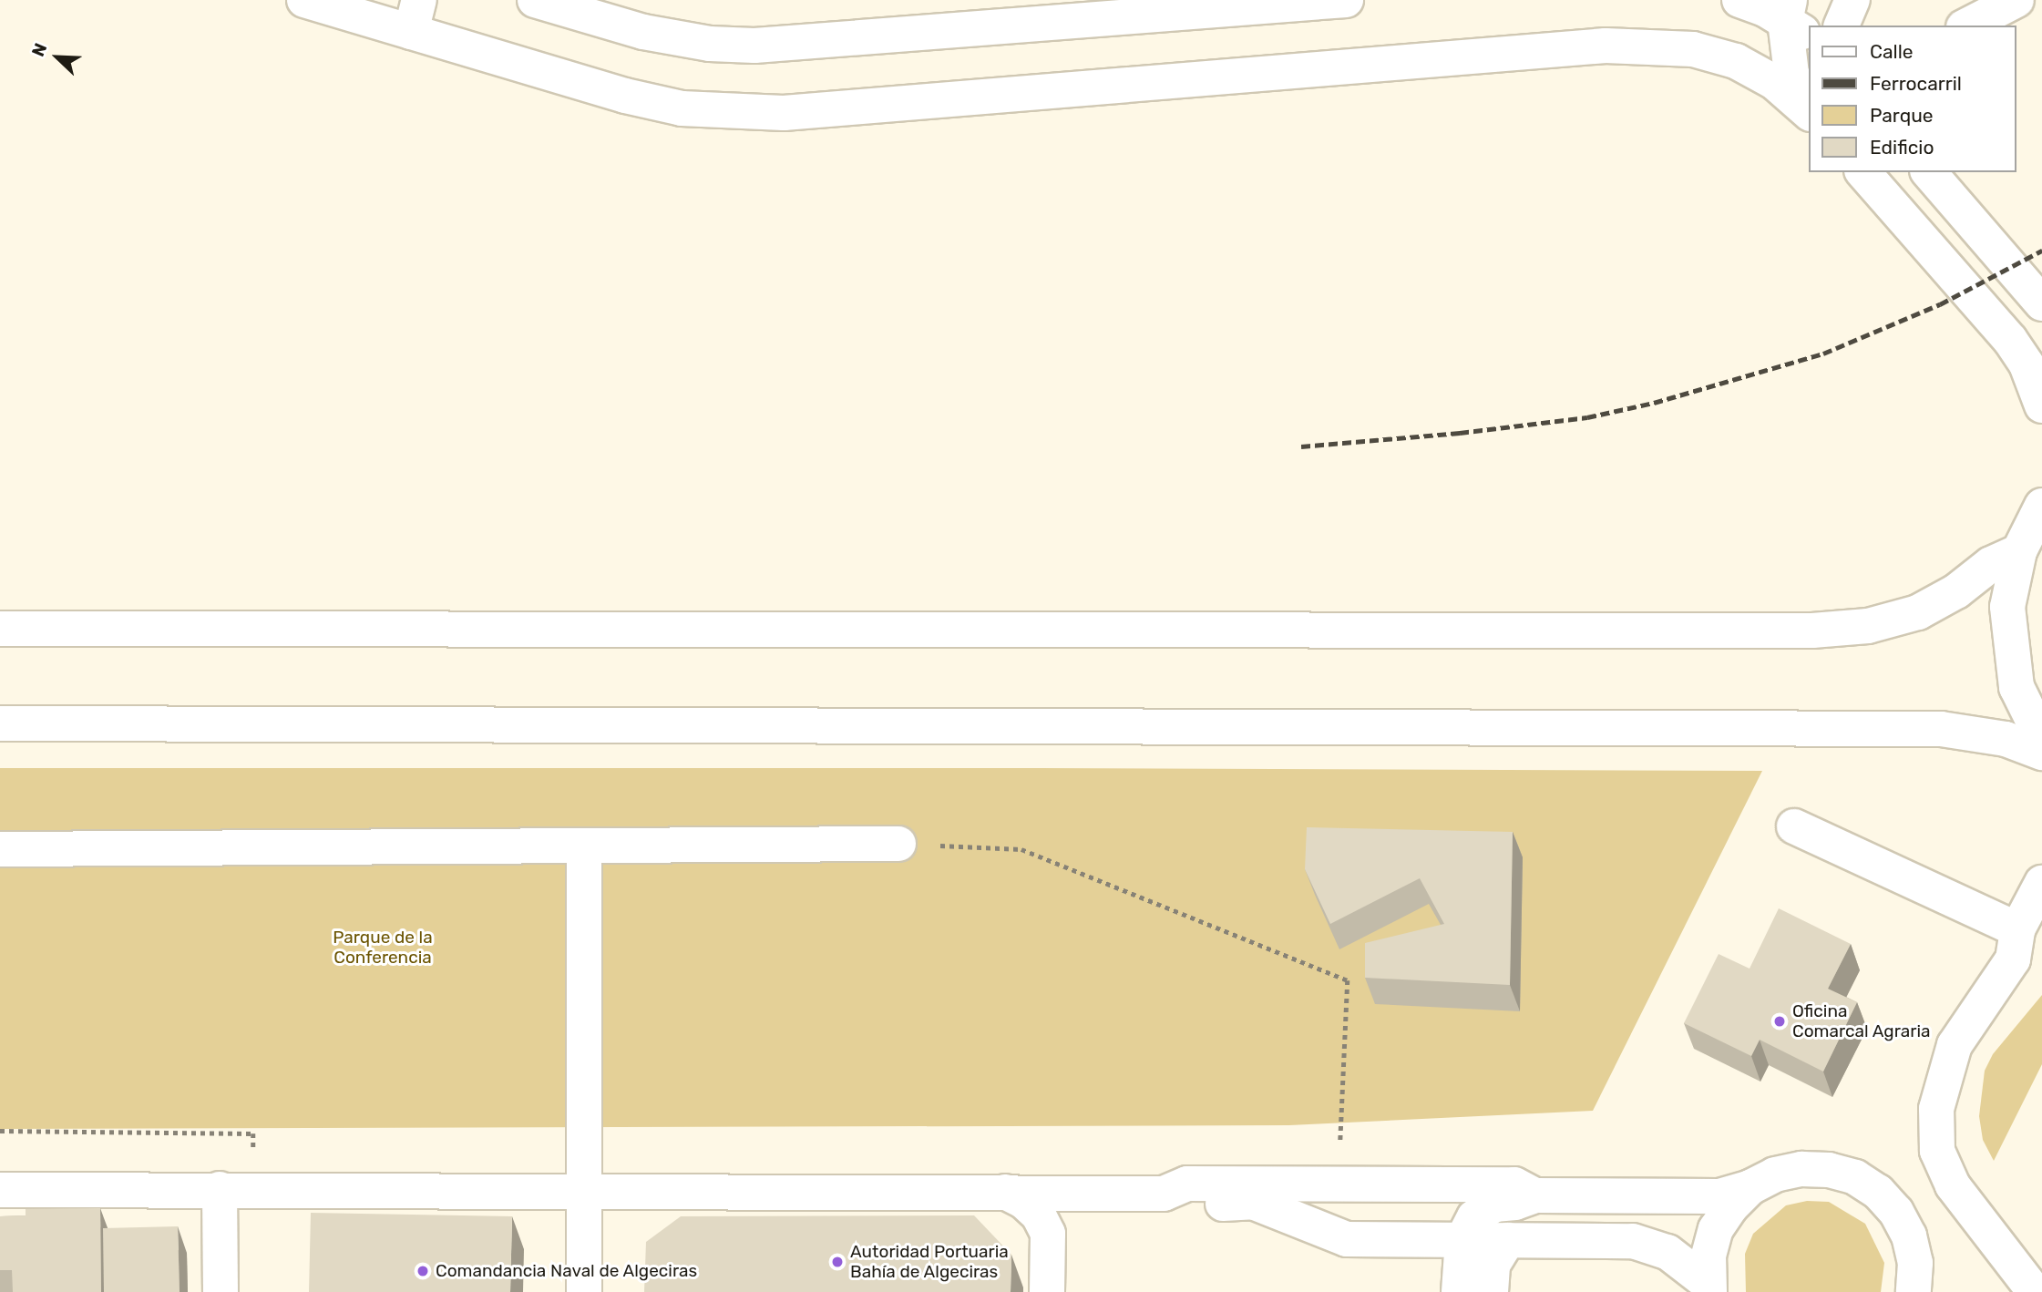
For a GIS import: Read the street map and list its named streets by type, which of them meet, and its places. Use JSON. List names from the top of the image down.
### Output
{
  "parks": ["Parque de la Conferencia"],
  "places": ["Oficina Comarcal Agraria", "Autoridad Portuaria Bahía de Algeciras", "Comandancia Naval de Algeciras"],
  "legend": [
    "Calle",
    "Ferrocarril",
    "Parque",
    "Edificio"
  ],
  "north": "top left"
}
